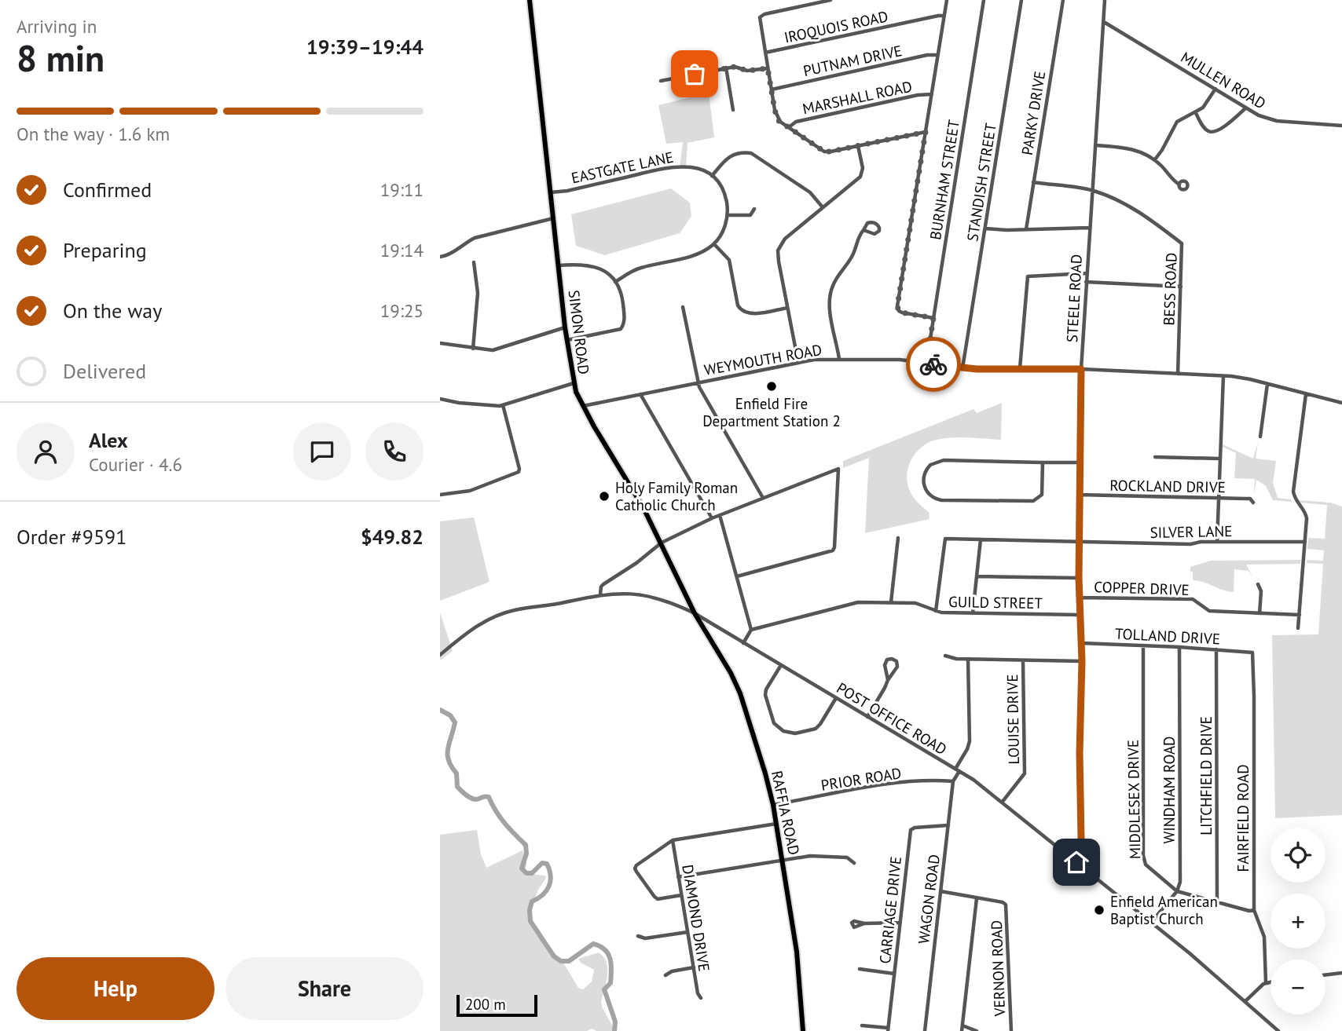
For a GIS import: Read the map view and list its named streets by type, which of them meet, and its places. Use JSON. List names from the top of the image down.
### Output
{
  "streets": {
    "main road": ["SIMON ROAD", "RAFFIA ROAD"],
    "street": [
      "IROQUOIS ROAD",
      "PUTNAM DRIVE",
      "MULLEN ROAD",
      "MARSHALL ROAD",
      "PARKY DRIVE",
      "EASTGATE LANE",
      "BURNHAM STREET",
      "STANDISH STREET",
      "BESS ROAD",
      "STEELE ROAD",
      "WEYMOUTH ROAD",
      "ROCKLAND DRIVE",
      "SILVER LANE",
      "COPPER DRIVE",
      "GUILD STREET",
      "TOLLAND DRIVE",
      "POST OFFICE ROAD",
      "LOUISE DRIVE",
      "LITCHFIELD DRIVE",
      "PRIOR ROAD",
      "WINDHAM ROAD",
      "MIDDLESEX DRIVE",
      "FAIRFIELD ROAD",
      "WAGON ROAD",
      "CARRIAGE DRIVE",
      "DIAMOND DRIVE",
      "VERNON ROAD"
    ]
  },
  "crossings": [
    ["MULLEN ROAD", "STEELE ROAD"],
    ["EASTGATE LANE", "SIMON ROAD"],
    ["BURNHAM STREET", "WEYMOUTH ROAD"],
    ["STANDISH STREET", "WEYMOUTH ROAD"],
    ["BESS ROAD", "STEELE ROAD"],
    ["BESS ROAD", "WEYMOUTH ROAD"],
    ["STEELE ROAD", "WEYMOUTH ROAD"],
    ["STEELE ROAD", "ROCKLAND DRIVE"],
    ["STEELE ROAD", "SILVER LANE"],
    ["STEELE ROAD", "COPPER DRIVE"],
    ["STEELE ROAD", "GUILD STREET"],
    ["STEELE ROAD", "TOLLAND DRIVE"],
    ["STEELE ROAD", "POST OFFICE ROAD"],
    ["SIMON ROAD", "WEYMOUTH ROAD"],
    ["SIMON ROAD", "POST OFFICE ROAD"],
    ["SIMON ROAD", "RAFFIA ROAD"],
    ["SILVER LANE", "GUILD STREET"],
    ["TOLLAND DRIVE", "LITCHFIELD DRIVE"],
    ["TOLLAND DRIVE", "WINDHAM ROAD"],
    ["TOLLAND DRIVE", "MIDDLESEX DRIVE"],
    ["TOLLAND DRIVE", "FAIRFIELD ROAD"],
    ["POST OFFICE ROAD", "LOUISE DRIVE"],
    ["POST OFFICE ROAD", "RAFFIA ROAD"],
    ["POST OFFICE ROAD", "WAGON ROAD"],
    ["LITCHFIELD DRIVE", "MIDDLESEX DRIVE"],
    ["PRIOR ROAD", "RAFFIA ROAD"],
    ["PRIOR ROAD", "WAGON ROAD"],
    ["WINDHAM ROAD", "MIDDLESEX DRIVE"],
    ["MIDDLESEX DRIVE", "FAIRFIELD ROAD"],
    ["WAGON ROAD", "CARRIAGE DRIVE"],
    ["WAGON ROAD", "VERNON ROAD"]
  ],
  "places": ["Enfield Fire Department Station 2", "Holy Family Roman Catholic Church", "Enfield American Baptist Church"],
  "scale_bar": "200 m",
  "page": {
    "heading": ["8 min", "Arriving in", "19:39–19:44"],
    "panel": [
      "Alex",
      "Courier · 4.6",
      "Order #9591",
      "$49.82"
    ],
    "bar": "On the way · 1.6 km",
    "list": [
      ["Confirmed", "19:11"],
      ["Preparing", "19:14"],
      ["On the way", "19:25"],
      "Delivered"
    ],
    "map_buttons": ["+", "−"],
    "buttons": ["Help", "Share"],
    "scale": "200 m"
  }
}
